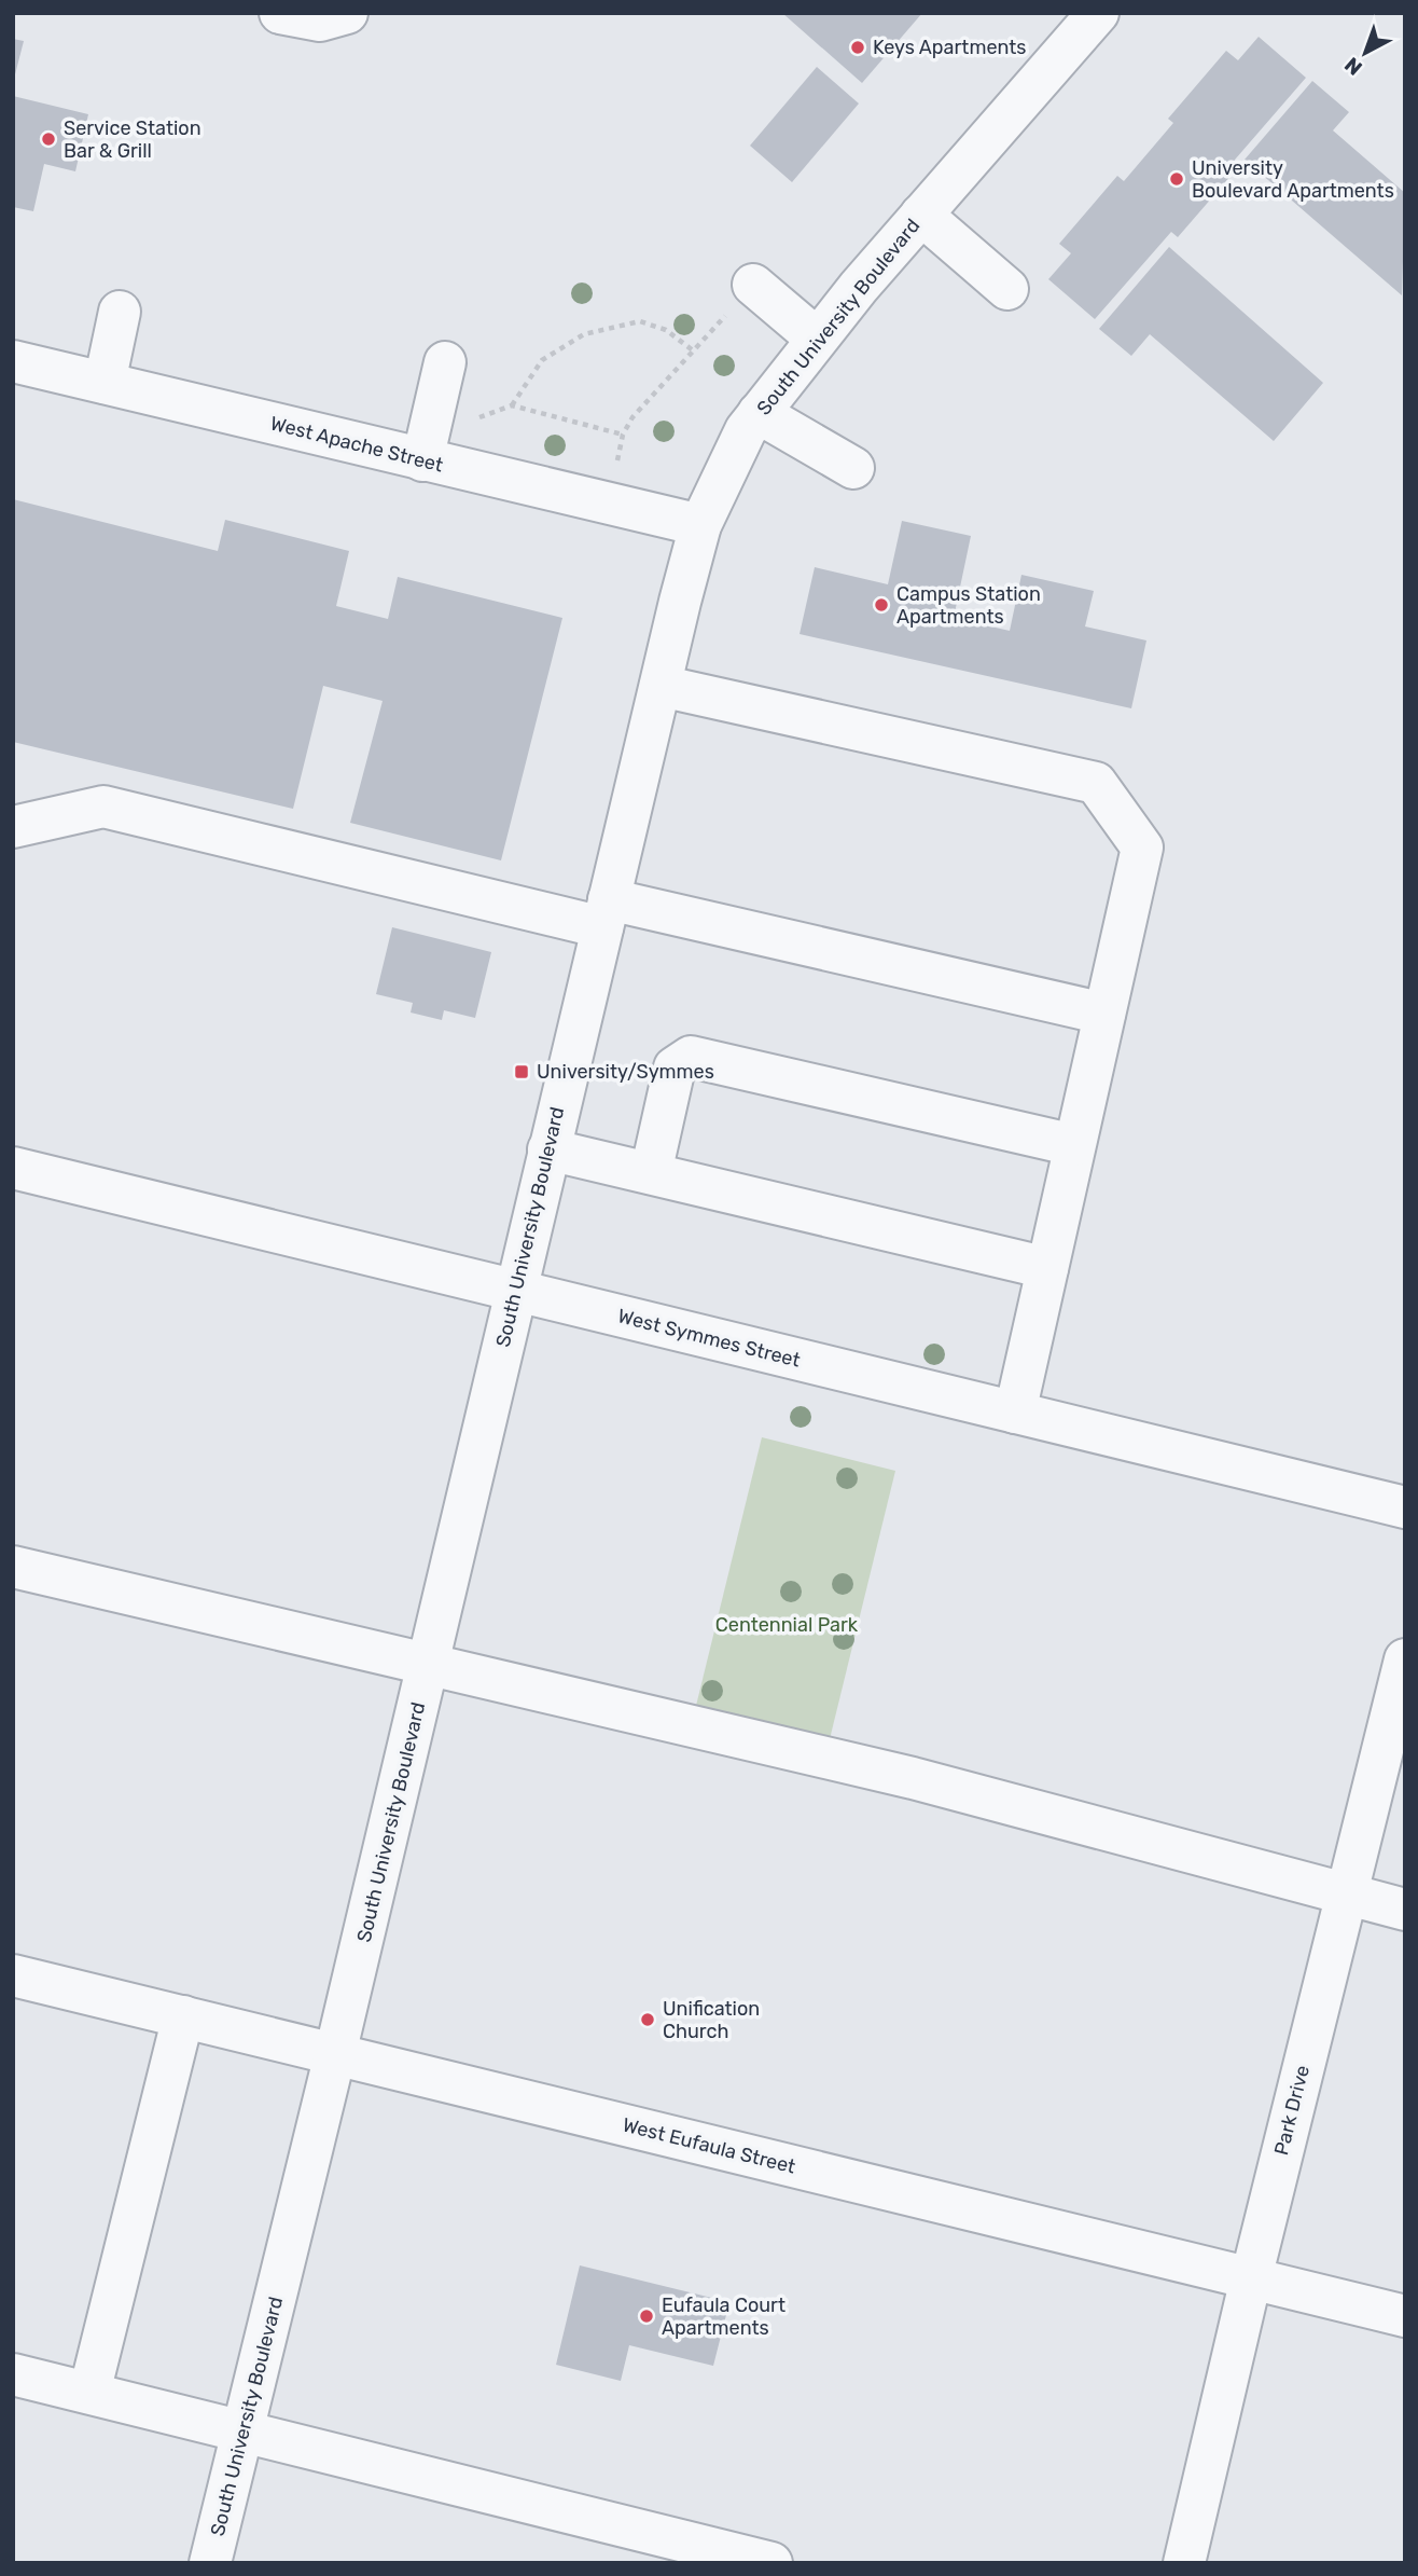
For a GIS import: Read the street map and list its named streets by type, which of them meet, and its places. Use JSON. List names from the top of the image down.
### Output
{
  "streets": {
    "street": [
      "South University Boulevard",
      "West Apache Street",
      "West Symmes Street",
      "Park Drive",
      "West Eufaula Street"
    ]
  },
  "crossings": [
    ["South University Boulevard", "West Apache Street"],
    ["South University Boulevard", "West Symmes Street"],
    ["South University Boulevard", "West Eufaula Street"],
    ["Park Drive", "West Eufaula Street"]
  ],
  "parks": ["Centennial Park"],
  "places": {
    "other": [
      "Keys Apartments",
      "Service Station Bar & Grill",
      "University Boulevard Apartments",
      "Campus Station Apartments",
      "Unification Church",
      "Eufaula Court Apartments"
    ],
    "transit": ["University/Symmes"]
  },
  "north": "bottom left"
}
